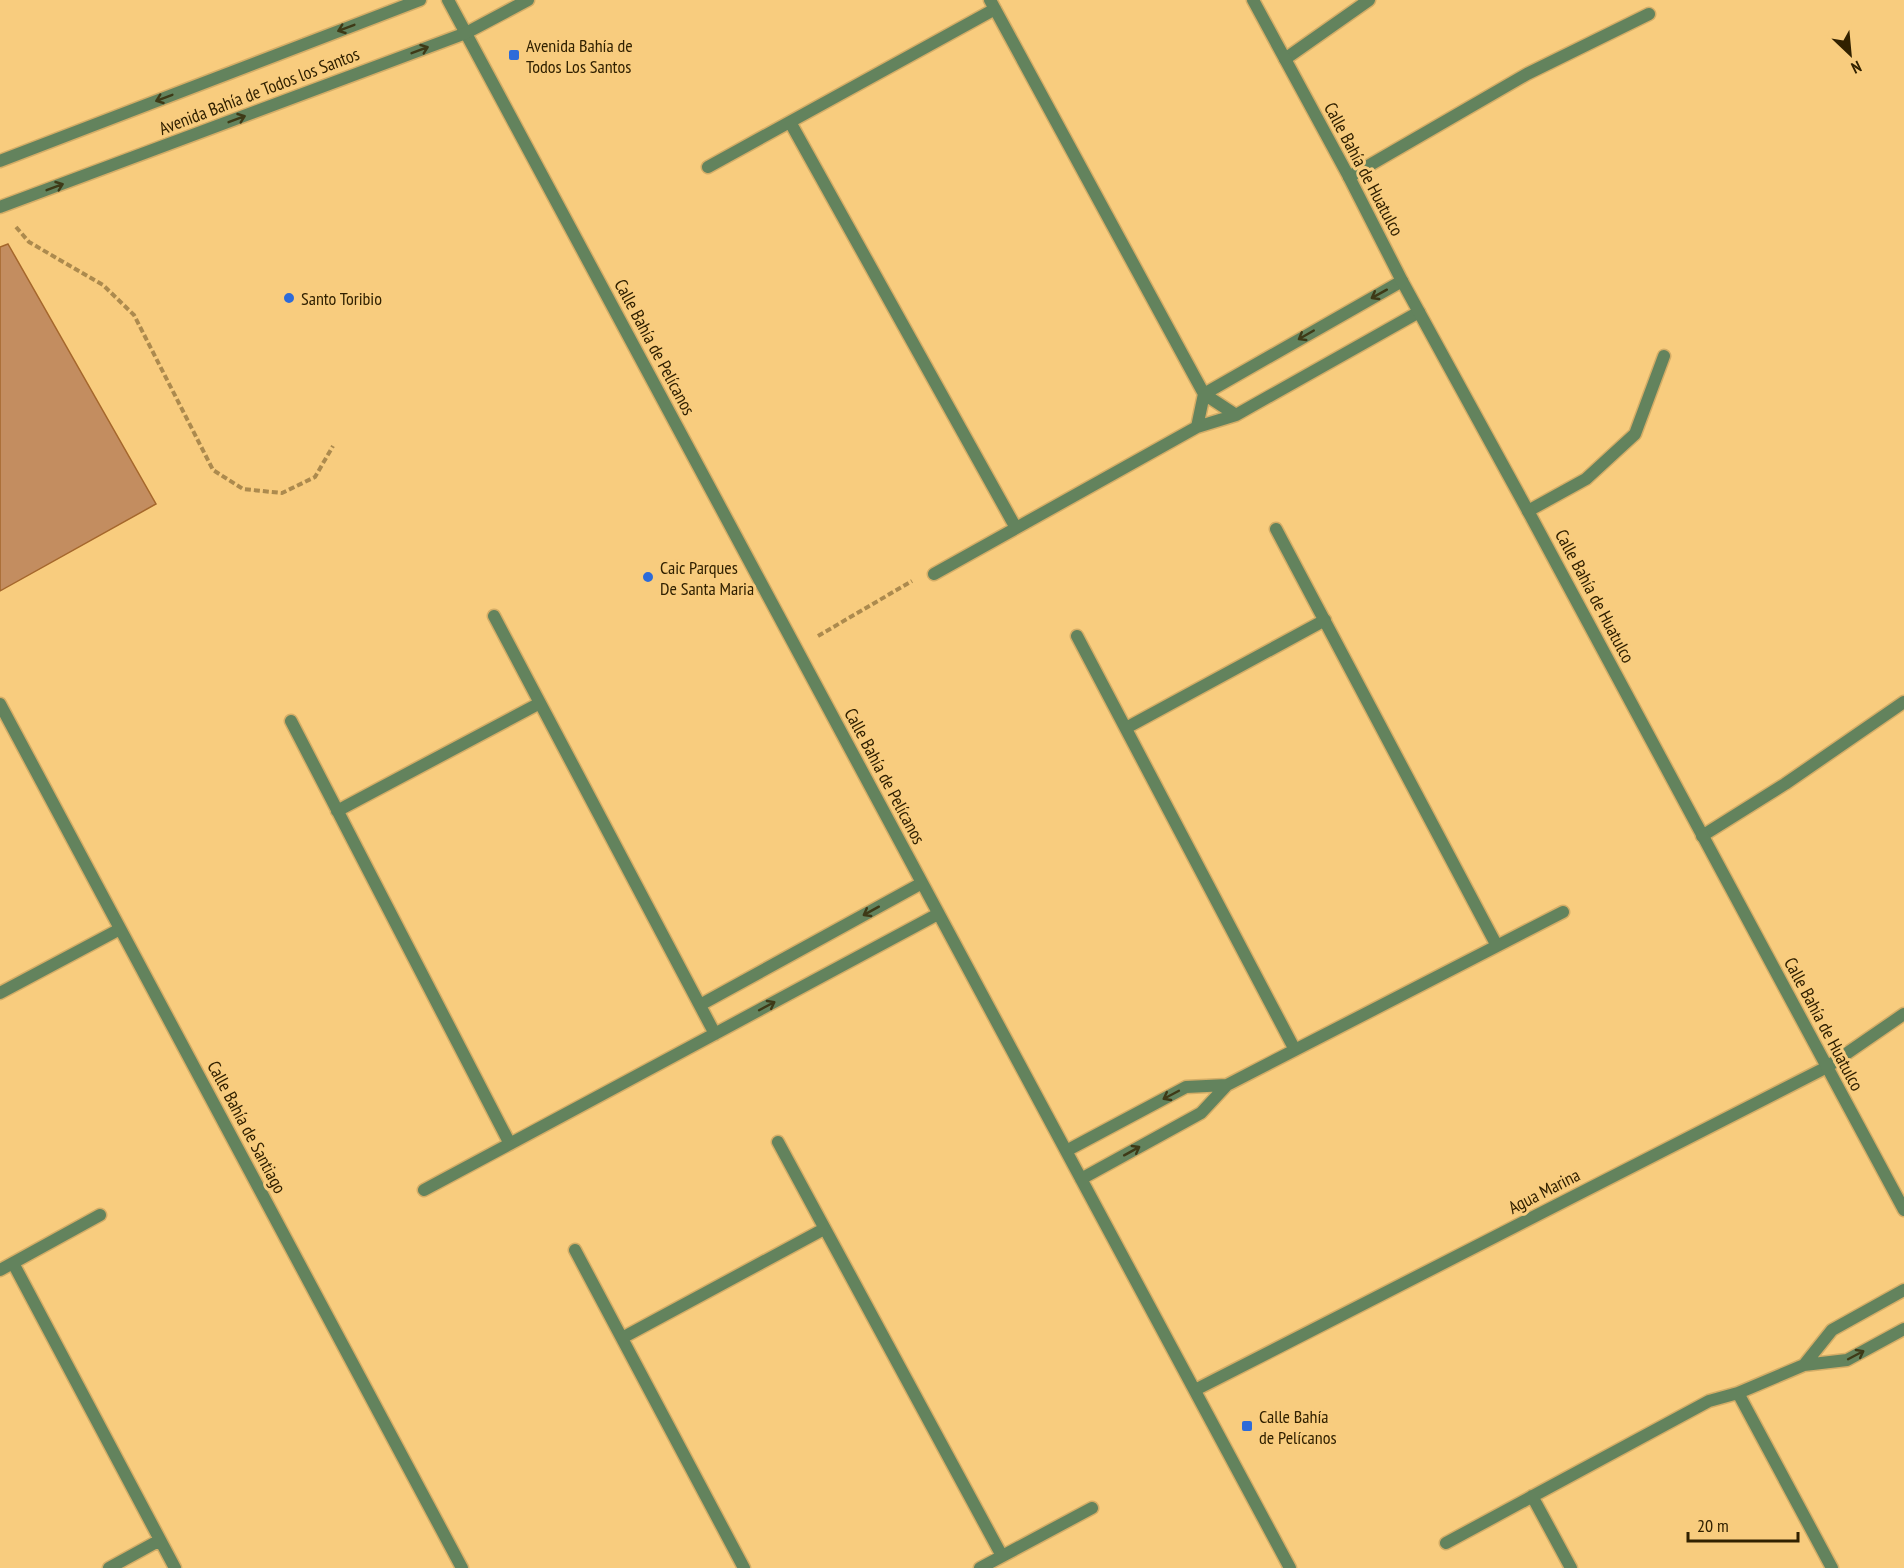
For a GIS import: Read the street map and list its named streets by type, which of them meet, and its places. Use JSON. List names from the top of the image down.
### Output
{
  "streets": {
    "street": [
      "Avenida Bahía de Todos los Santos",
      "Calle Bahía de Huatulco",
      "Calle Bahía de Pelícanos",
      "Calle Bahía de Santiago",
      "Agua Marina"
    ]
  },
  "crossings": [
    ["Avenida Bahía de Todos los Santos", "Calle Bahía de Pelícanos"],
    ["Calle Bahía de Huatulco", "Agua Marina"],
    ["Calle Bahía de Pelícanos", "Agua Marina"]
  ],
  "places": {
    "transit": ["Avenida Bahía de Todos Los Santos", "Calle Bahía de Pelícanos"],
    "other": ["Santo Toribio", "Caic Parques De Santa Maria"]
  },
  "scale_bar": "20 m",
  "north": "bottom right"
}
